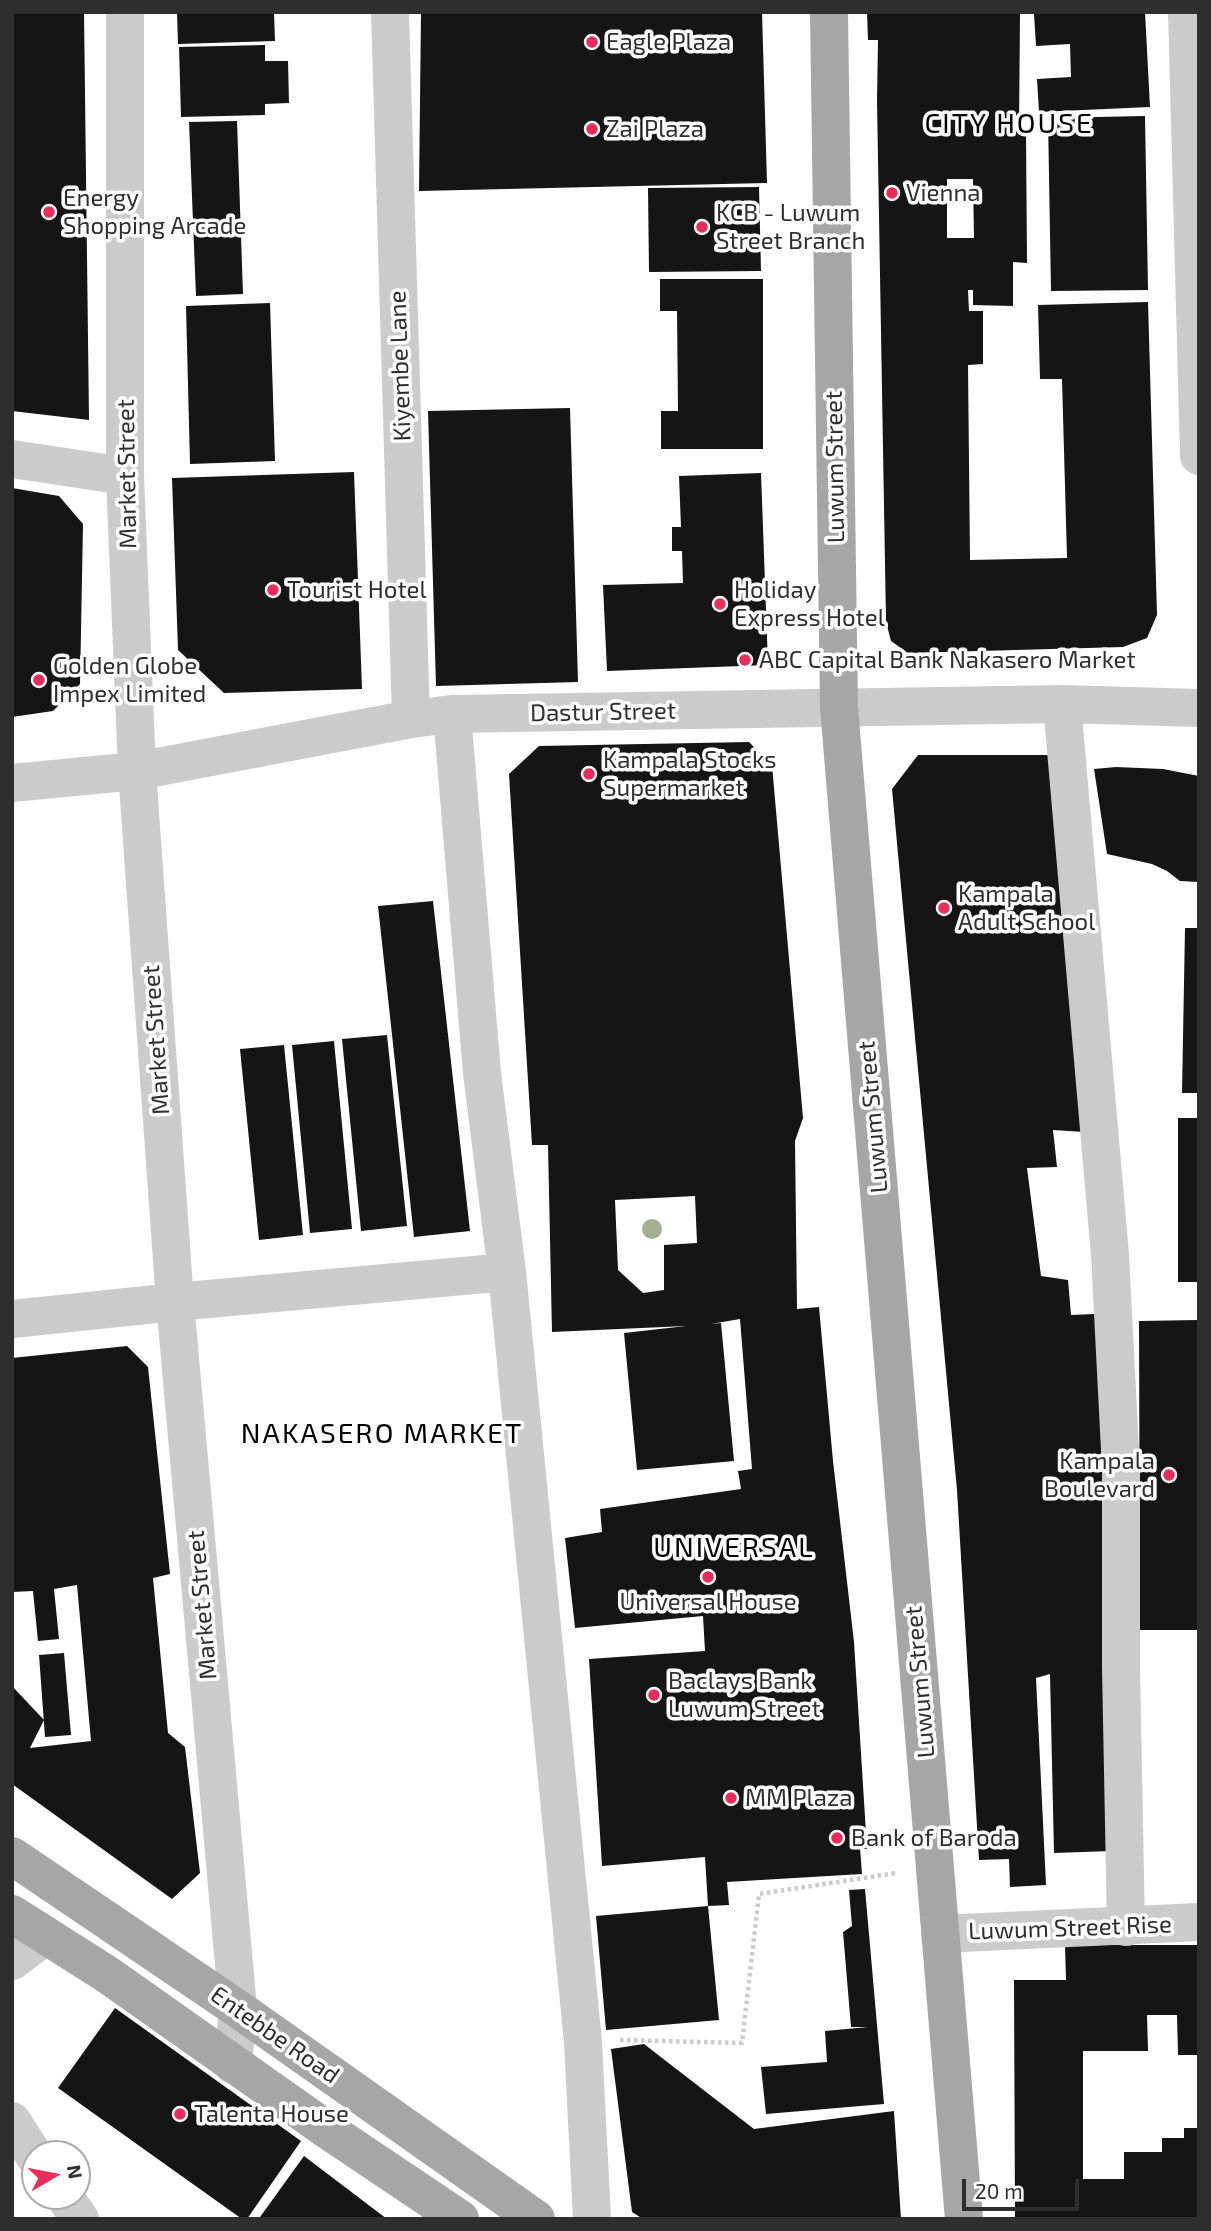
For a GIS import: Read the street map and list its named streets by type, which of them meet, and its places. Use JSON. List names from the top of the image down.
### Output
{
  "streets": {
    "main road": ["Luwum Street", "Entebbe Road"],
    "street": [
      "Kiyembe Lane",
      "Market Street",
      "Dastur Street",
      "Luwum Street Rise"
    ]
  },
  "crossings": [
    ["Kiyembe Lane", "Dastur Street"],
    ["Luwum Street", "Dastur Street"],
    ["Luwum Street", "Luwum Street Rise"],
    ["Market Street", "Dastur Street"],
    ["Market Street", "Entebbe Road"]
  ],
  "districts": ["CITY HOUSE", "NAKASERO MARKET", "UNIVERSAL"],
  "places": [
    "Eagle Plaza",
    "Zai Plaza",
    "Vienna",
    "Energy Shopping Arcade",
    "KCB - Luwum Street Branch",
    "Tourist Hotel",
    "Holiday Express Hotel",
    "ABC Capital Bank Nakasero Market",
    "Golden Globe Impex Limited",
    "Kampala Stocks Supermarket",
    "Kampala Adult School",
    "Kampala Boulevard",
    "Universal House",
    "Baclays Bank Luwum Street",
    "MM Plaza",
    "Bank of Baroda",
    "Talenta House"
  ],
  "scale_bar": "20 m",
  "north": "right"
}
